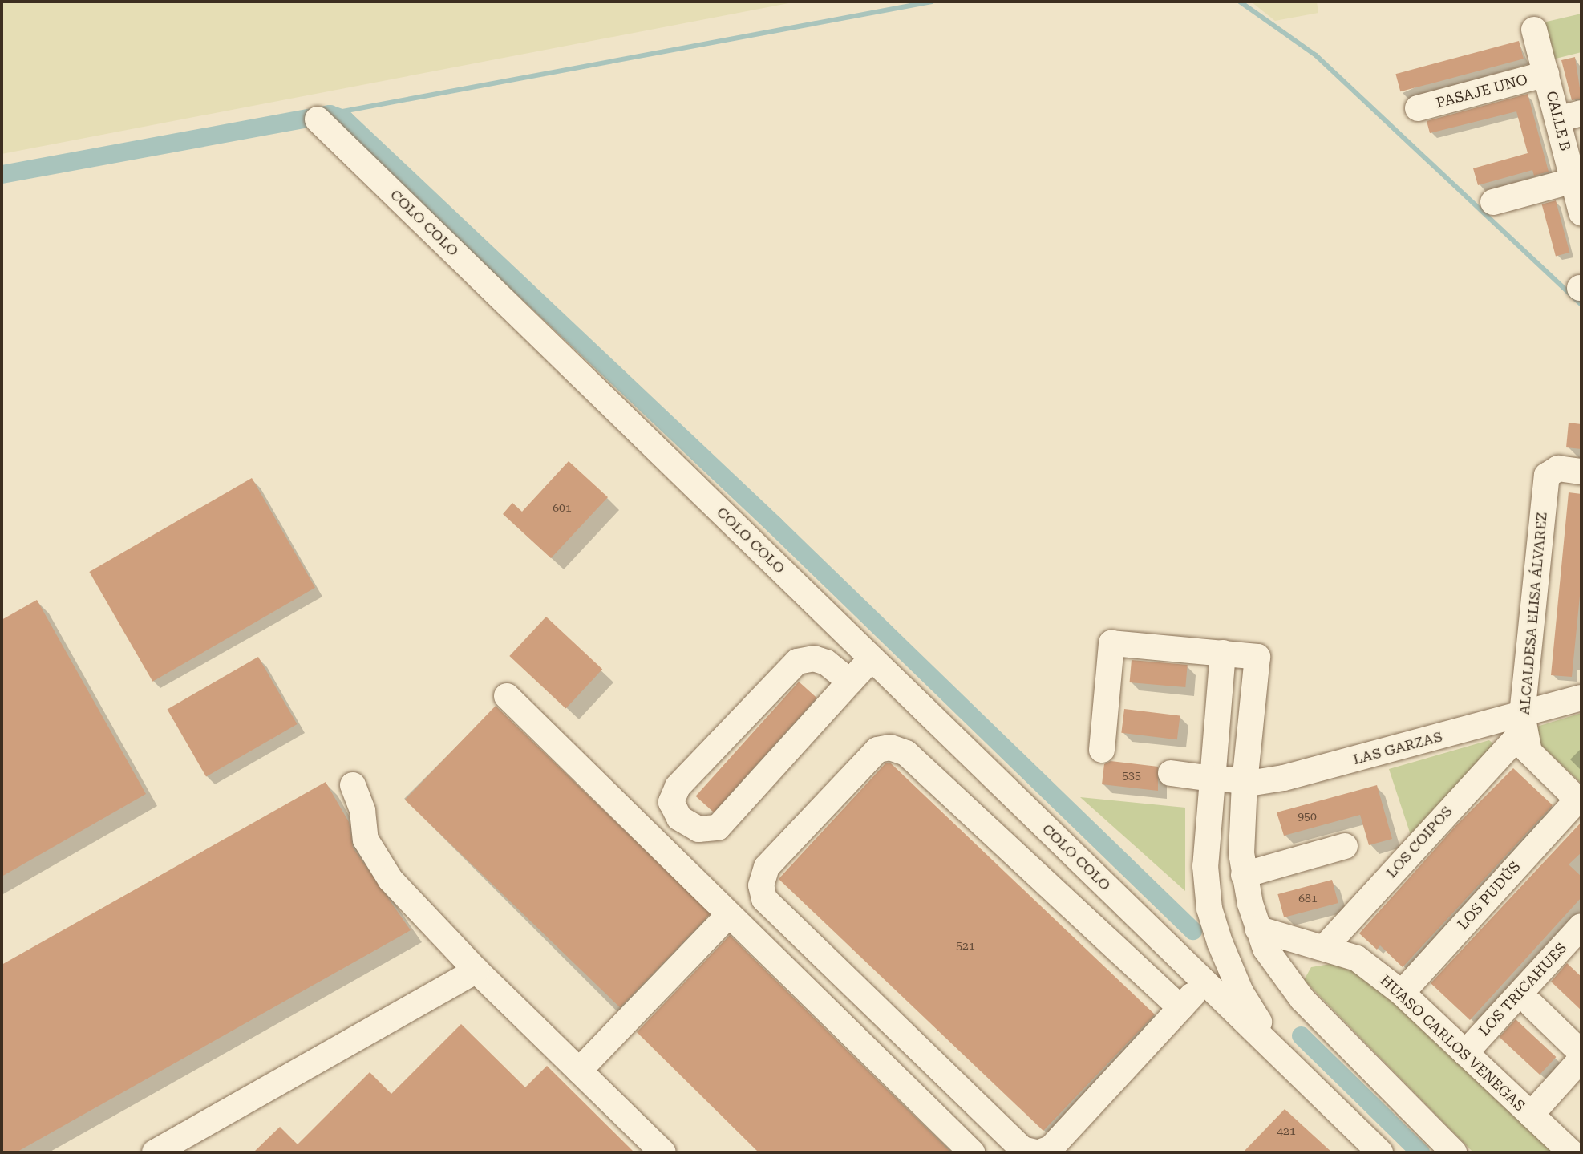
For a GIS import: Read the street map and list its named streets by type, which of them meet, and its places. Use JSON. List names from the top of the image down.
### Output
{
  "streets": {
    "street": [
      "PASAJE UNO",
      "CALLE B",
      "COLO COLO",
      "ALCALDESA ELISA ÁLVAREZ",
      "LAS GARZAS",
      "LOS COIPOS",
      "LOS PUDÚS",
      "LOS TRICAHUES",
      "HUASO CARLOS VENEGAS"
    ]
  },
  "crossings": [
    ["PASAJE UNO", "CALLE B"],
    ["COLO COLO", "LAS GARZAS"],
    ["ALCALDESA ELISA ÁLVAREZ", "LAS GARZAS"],
    ["ALCALDESA ELISA ÁLVAREZ", "LOS COIPOS"],
    ["LAS GARZAS", "LOS COIPOS"],
    ["LOS COIPOS", "HUASO CARLOS VENEGAS"],
    ["LOS PUDÚS", "HUASO CARLOS VENEGAS"],
    ["LOS TRICAHUES", "HUASO CARLOS VENEGAS"]
  ],
  "house_numbers": [
    "601",
    "535",
    "950",
    "681",
    "521",
    "421"
  ]
}
